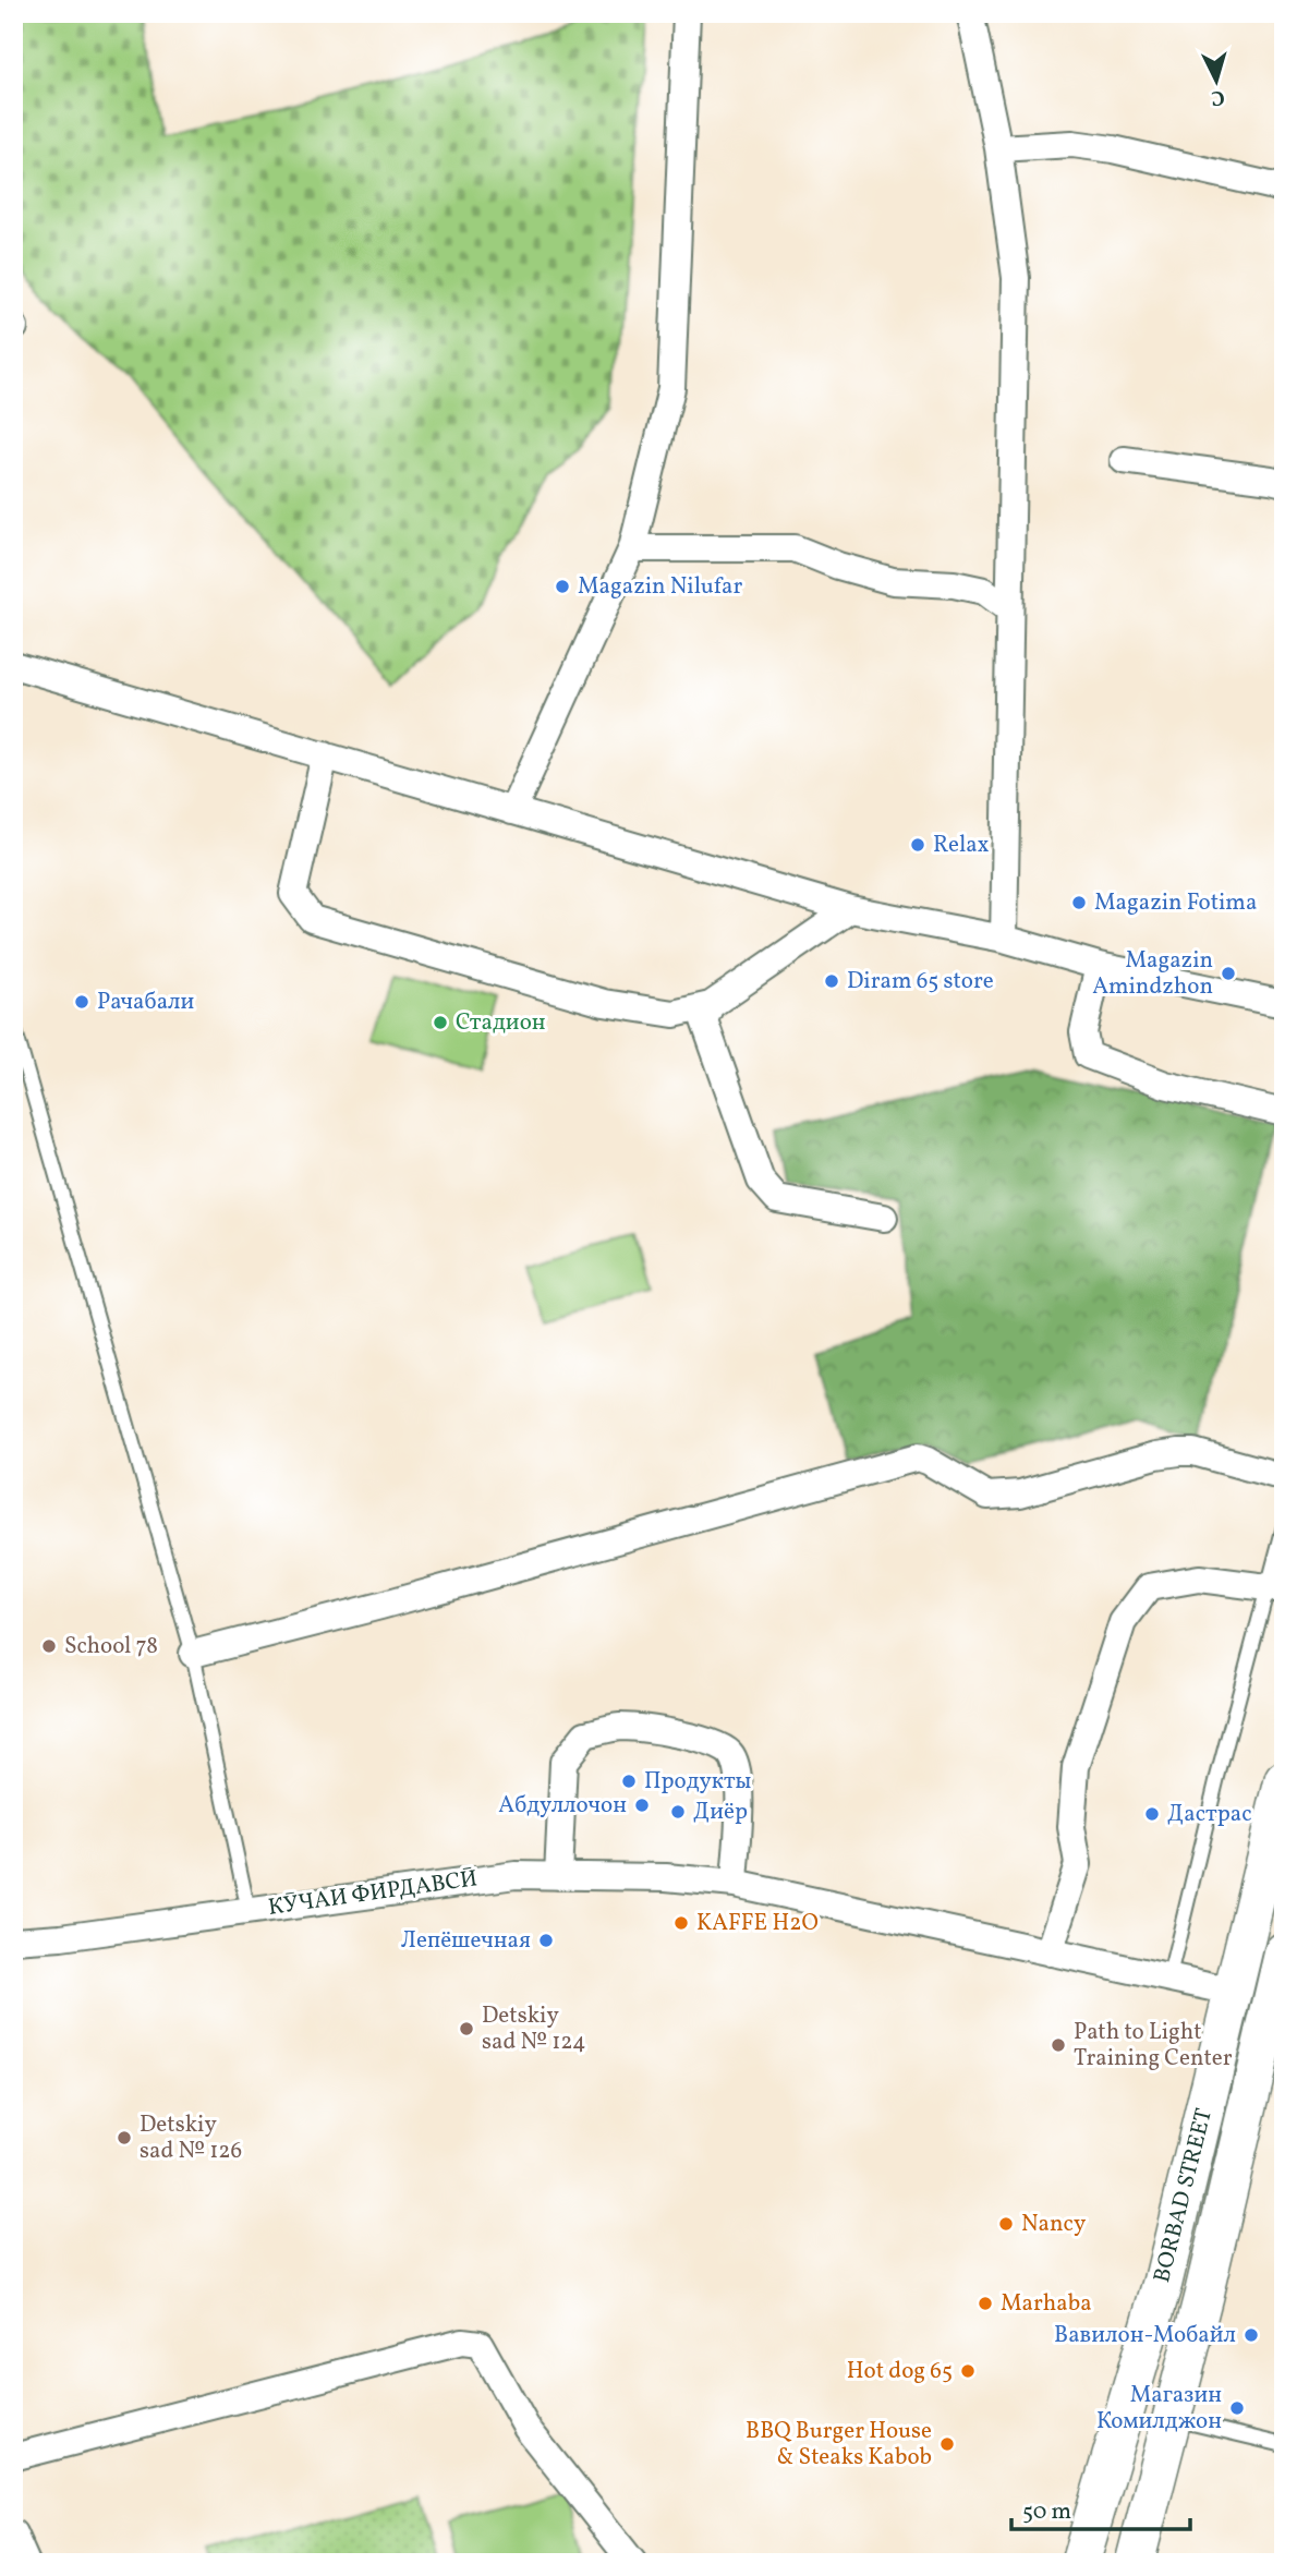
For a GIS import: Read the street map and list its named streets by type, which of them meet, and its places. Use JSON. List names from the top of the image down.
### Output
{
  "streets": {
    "main road": ["BORBAD STREET"],
    "street": ["КӮЧАИ ФИРДАВСӢ"]
  },
  "crossings": [
    ["КӮЧАИ ФИРДАВСӢ", "BORBAD STREET"]
  ],
  "places": [
    "Magazin Nilufar",
    "Relax",
    "Magazin Fotima",
    "Magazin Amindzhon",
    "Diram 65 store",
    "Рачабали",
    "Стадион",
    "School 78",
    "Продукты",
    "Абдуллочон",
    "Диëр",
    "Дастрас",
    "KAFFE H2O",
    "Лепёшечная",
    "Detskiy sad № 124",
    "Path to Light Training Center",
    "Detskiy sad № 126",
    "Nancy",
    "Marhaba",
    "Вавилон-Мобайл",
    "Hot dog 65",
    "Магазин Комилджон",
    "BBQ Burger House & Steaks Kabob"
  ],
  "scale_bar": "50 m",
  "north": "bottom"
}
